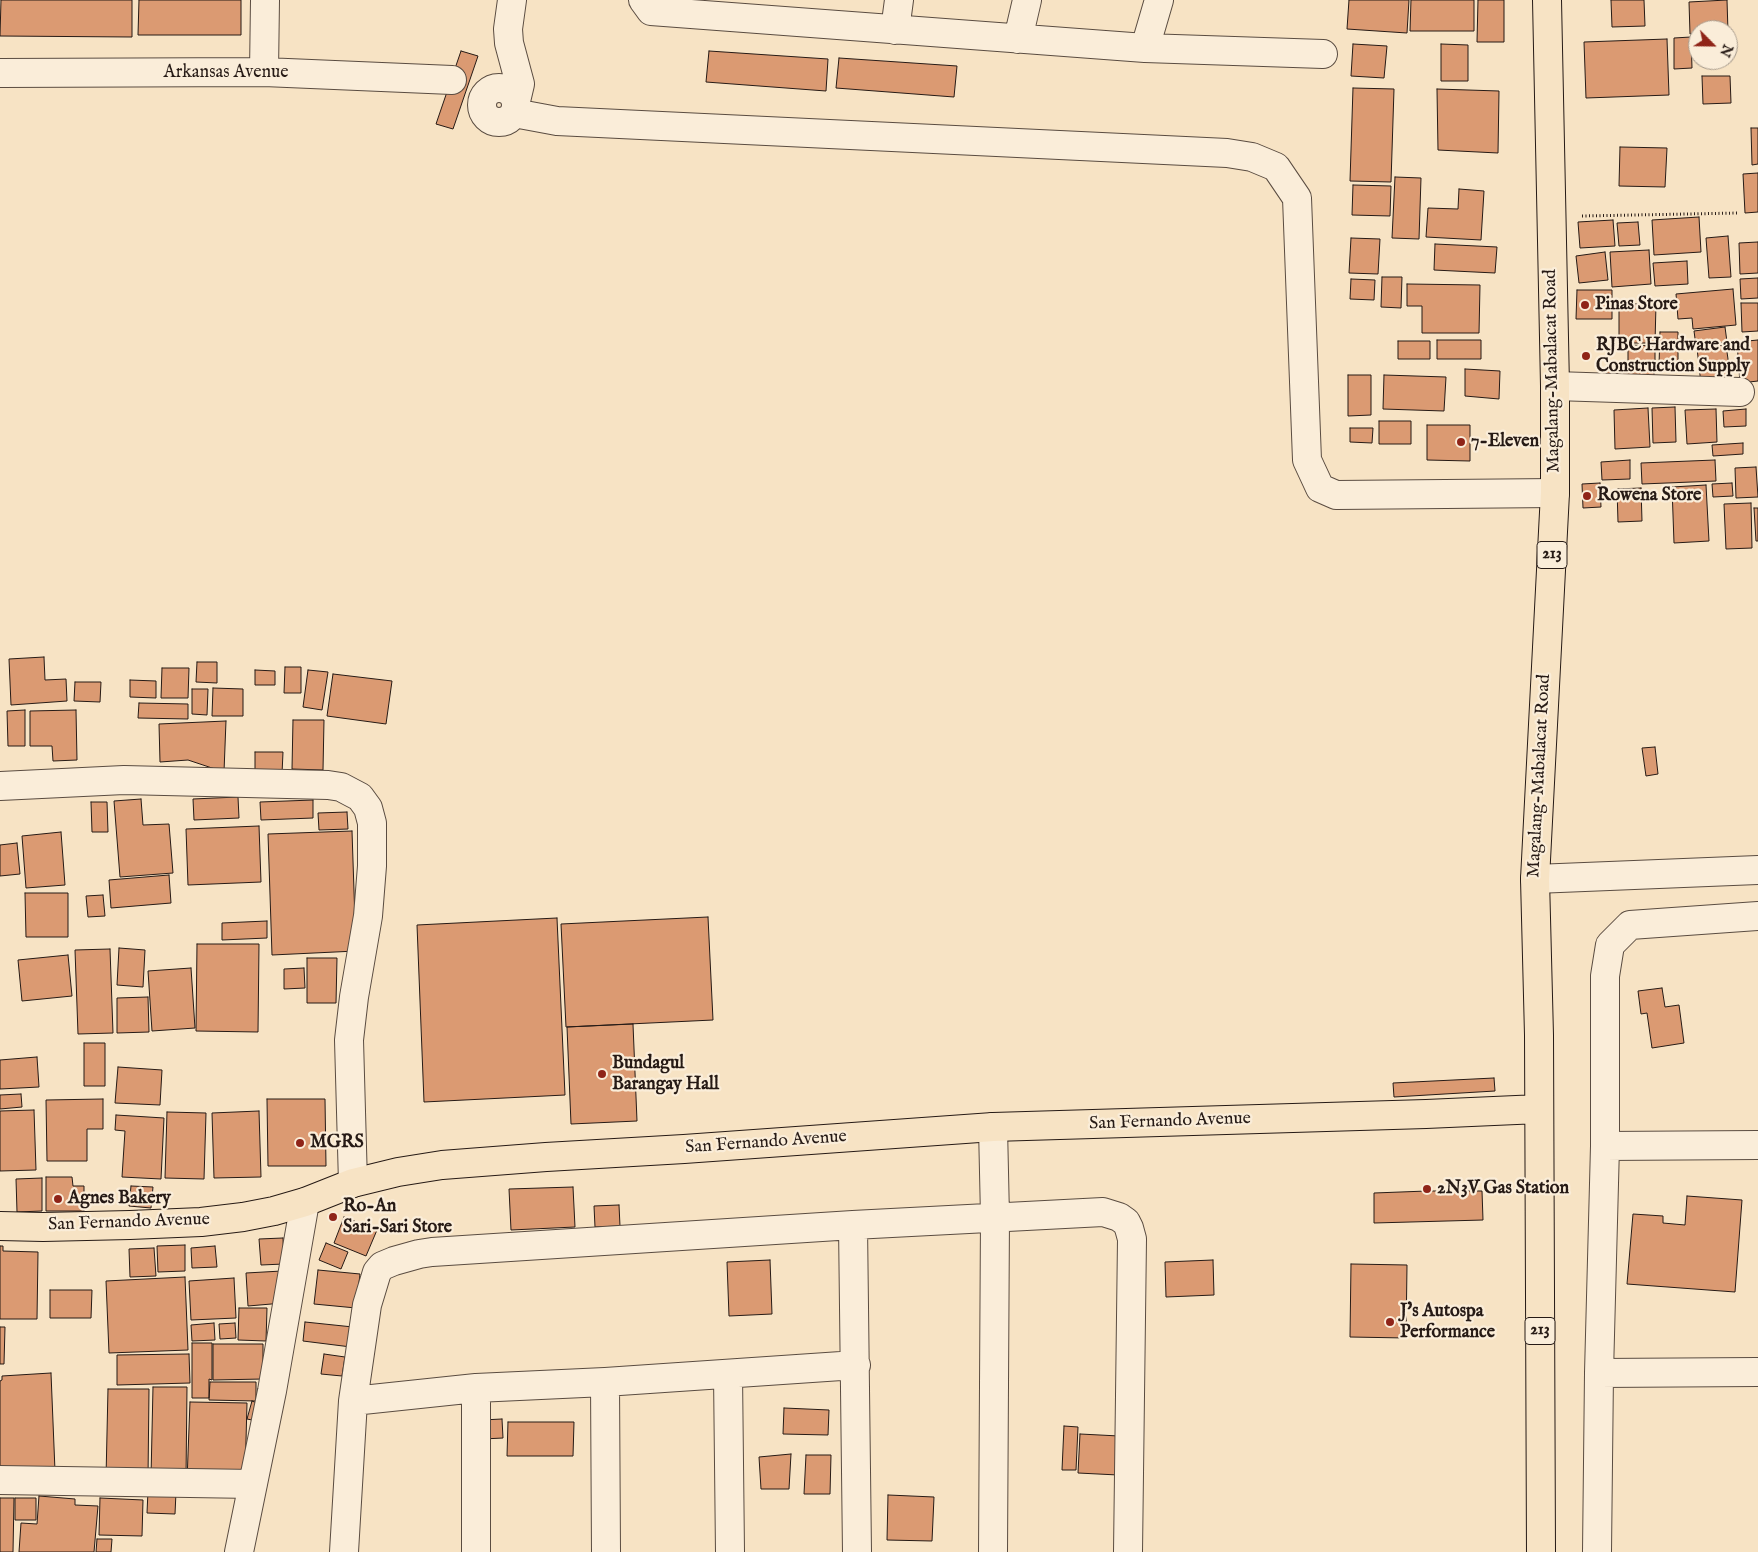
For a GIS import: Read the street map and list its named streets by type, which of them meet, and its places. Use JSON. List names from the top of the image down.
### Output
{
  "streets": {
    "main road": ["Magalang-Mabalacat Road", "213", "San Fernando Avenue"],
    "street": ["Arkansas Avenue"]
  },
  "crossings": [
    ["Magalang-Mabalacat Road", "San Fernando Avenue"]
  ],
  "places": [
    "Pinas Store",
    "RJBC Hardware and Construction Supply",
    "7-Eleven",
    "Rowena Store",
    "Bundagul Barangay Hall",
    "MGRS",
    "2N3V Gas Station",
    "Agnes Bakery",
    "Ro-An Sari-Sari Store",
    "J's Autospa Performance"
  ],
  "north": "bottom right"
}
